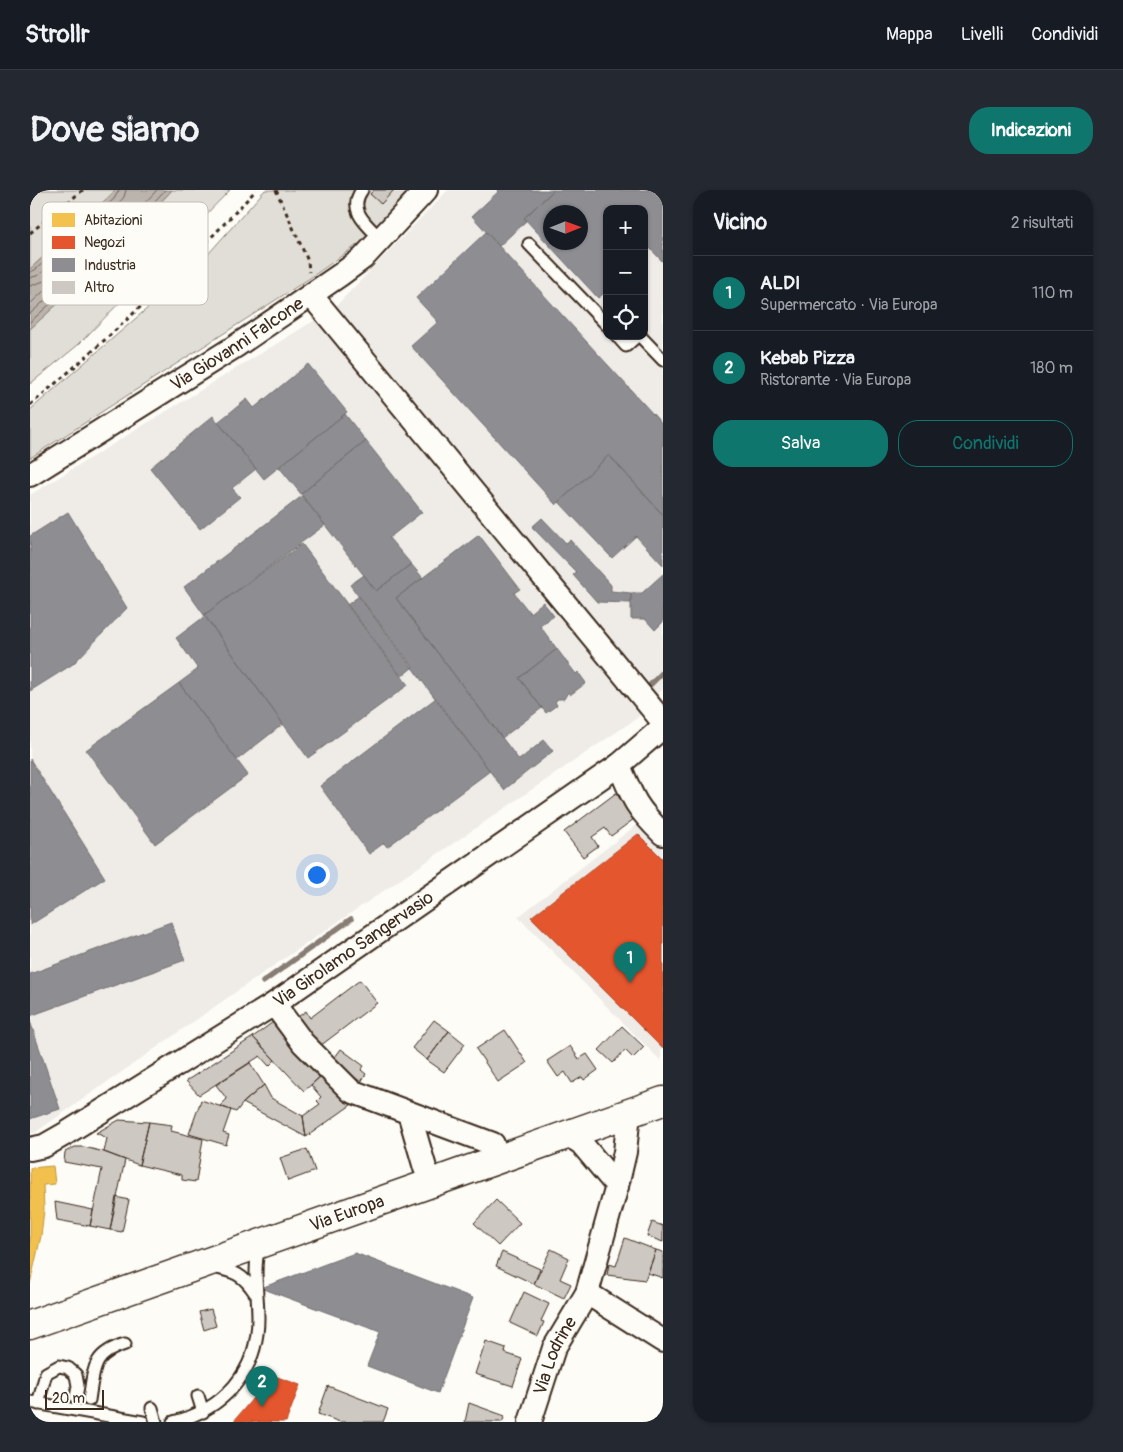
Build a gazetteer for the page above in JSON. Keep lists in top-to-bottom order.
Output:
{
  "streets": {
    "main road": ["Via Europa"],
    "street": ["Via Giovanni Falcone", "Via Girolamo Sangervasio", "Via Lodrine"]
  },
  "crossings": [
    ["Via Europa", "Via Lodrine"]
  ],
  "legend": [
    "Abitazioni",
    "Negozi",
    "Industria",
    "Altro"
  ],
  "scale_bar": "20 m",
  "north": "right",
  "page": {
    "header": "Strollr",
    "nav": ["Mappa", "Livelli", "Condividi"],
    "buttons": [
      "Indicazioni",
      ["Salva", "Condividi"]
    ],
    "title": "Dove siamo",
    "heading": ["Vicino", "2 risultati"],
    "map_buttons": ["+", "−"],
    "list": [
      {
        "mark": "1",
        "name": "ALDI",
        "note": "Supermercato · Via Europa",
        "value": "110 m"
      },
      {
        "mark": "2",
        "name": "Kebab Pizza",
        "note": "Ristorante · Via Europa",
        "value": "180 m"
      }
    ],
    "pins": ["1", "2"],
    "scale": "20 m"
  }
}
